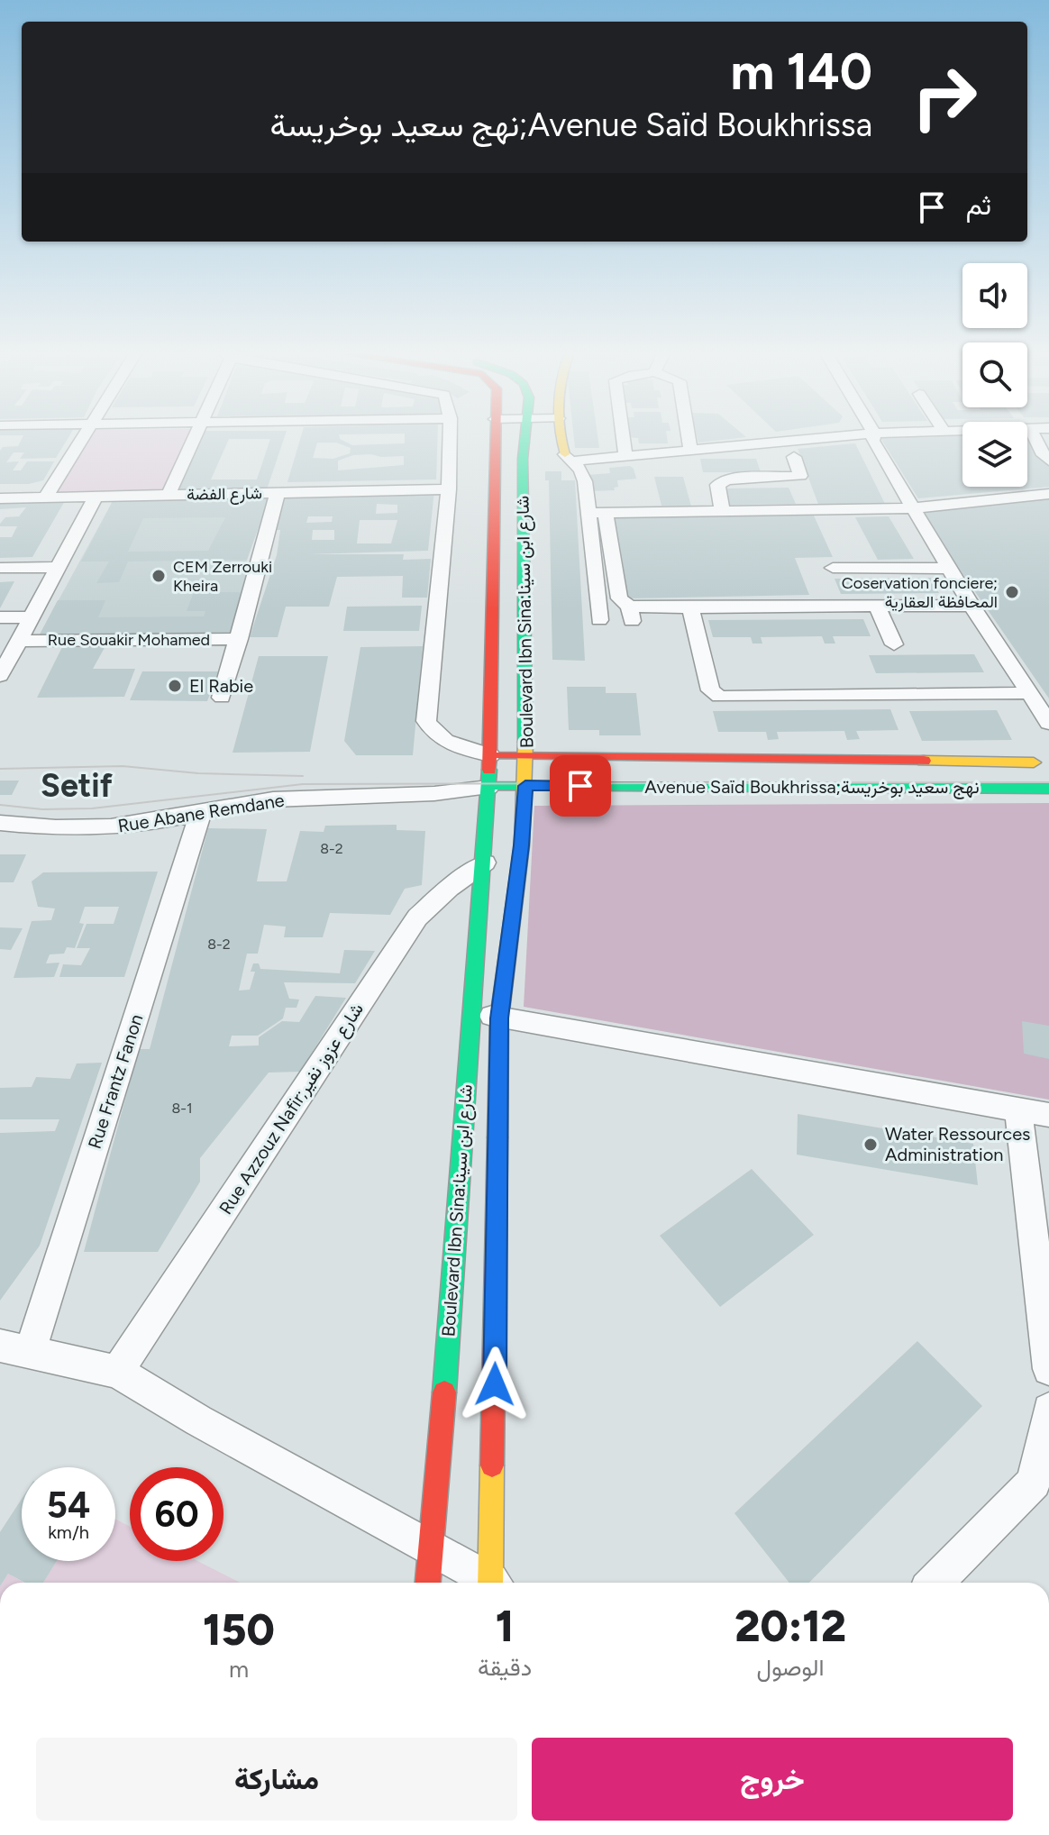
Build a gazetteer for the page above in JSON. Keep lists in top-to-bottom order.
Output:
{
  "streets": {
    "main road": ["Boulevard Ibn Sina:شارع ابن سينا", "Avenue Saïd Boukhrissa;نهج سعيد بوخريسة"],
    "street": [
      "شارع الفضة",
      "Rue Souakir Mohamed",
      "Rue Abane Remdane",
      "Rue Frantz Fanon",
      "Rue Azzouz Nafir;شارع عزوز نفير"
    ]
  },
  "crossings": [
    ["Boulevard Ibn Sina:شارع ابن سينا", "Avenue Saïd Boukhrissa;نهج سعيد بوخريسة"],
    ["Boulevard Ibn Sina:شارع ابن سينا", "Rue Abane Remdane"],
    ["Boulevard Ibn Sina:شارع ابن سينا", "Rue Azzouz Nafir;شارع عزوز نفير"],
    ["Avenue Saïd Boukhrissa;نهج سعيد بوخريسة", "Rue Abane Remdane"],
    ["Rue Abane Remdane", "Rue Frantz Fanon"]
  ],
  "districts": ["Setif"],
  "places": [
    "CEM Zerrouki Kheira",
    "Coservation fonciere; المحافظة العقارية",
    "El Rabie",
    "Water Ressources Administration"
  ],
  "house_numbers": ["8-2", "8-2", "8-1"],
  "page": {
    "turn": ["140 m", "Avenue Saïd Boukhrissa;نهج سعيد بوخريسة"],
    "then": "ثم",
    "speed": "54 km/h",
    "limit": "60",
    "eta": [
      "20:12",
      "الوصول",
      "1",
      "دقيقة",
      "150",
      "m"
    ],
    "buttons": ["خروج", "مشاركة"]
  }
}
